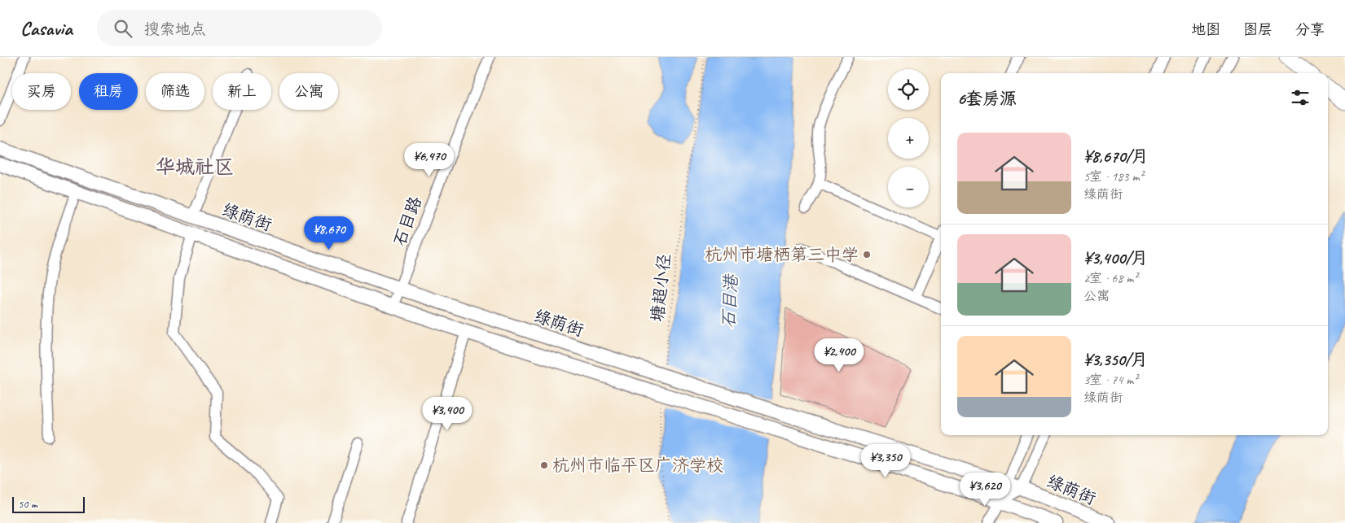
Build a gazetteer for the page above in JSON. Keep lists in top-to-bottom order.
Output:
{
  "streets": {
    "main road": ["绿荫街"],
    "street": ["石目路"],
    "path": ["塘超小径"]
  },
  "crossings": [
    ["绿荫街", "石目路"],
    ["绿荫街", "塘超小径"]
  ],
  "districts": ["华城社区"],
  "water": ["石目港"],
  "places": ["杭州市塘栖第三中学", "杭州市临平区广济学校"],
  "scale_bar": "50 m",
  "page": {
    "header": "Casavia",
    "search": "搜索地点",
    "nav": ["地图", "图层", "分享"],
    "map_buttons": ["+", "−"],
    "chip": [
      "买房",
      "租房",
      "筛选",
      "新上",
      "公寓"
    ],
    "heading": "6套房源",
    "list": [
      {
        "name": "¥8,670/月",
        "note": "5室 · 183 m² · 绿荫街"
      },
      {
        "name": "¥3,400/月",
        "note": "2室 · 68 m² · 公寓"
      },
      {
        "name": "¥3,350/月",
        "note": "3室 · 74 m² · 绿荫街"
      }
    ],
    "price": [
      "¥6,470",
      "¥8,670",
      "¥2,400",
      "¥3,400",
      "¥3,350",
      "¥3,620"
    ],
    "scale": "50 m"
  }
}
